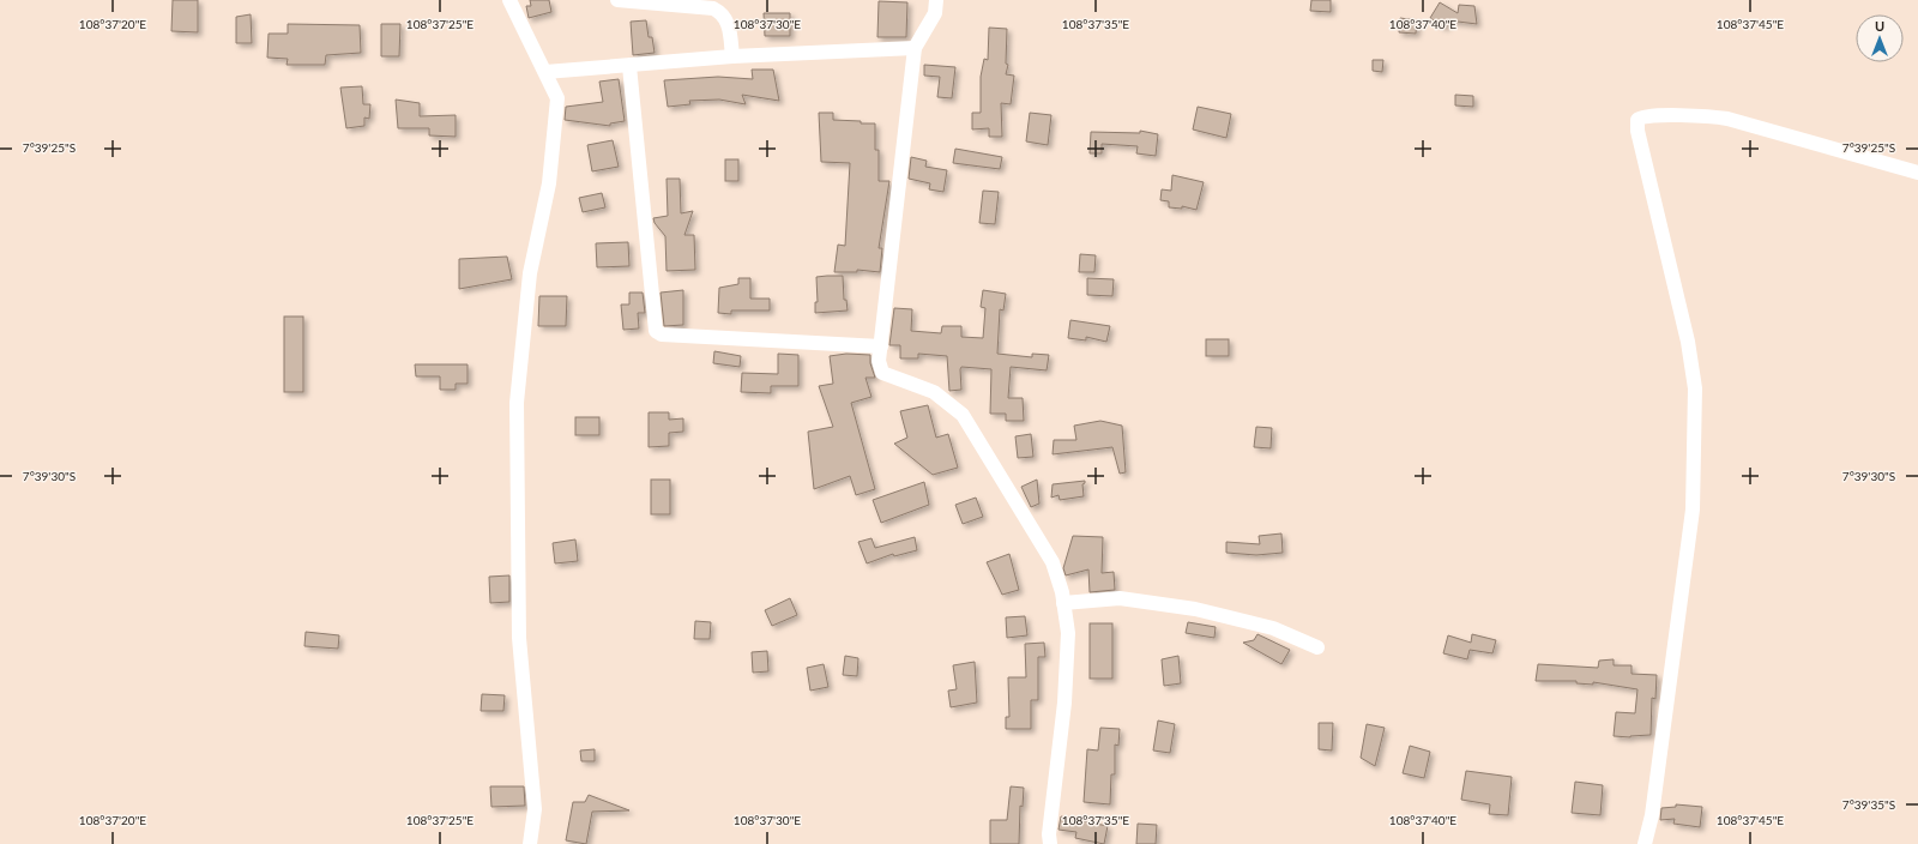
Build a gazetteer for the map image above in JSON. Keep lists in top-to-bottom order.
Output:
{
  "north": "top",
  "coordinates": [
    "108°37'20\"E",
    "108°37'25\"E",
    "108°37'30\"E",
    "108°37'35\"E",
    "108°37'40\"E",
    "108°37'45\"E",
    "7°39'25\"S",
    "7°39'30\"S",
    "7°39'35\"S"
  ]
}
